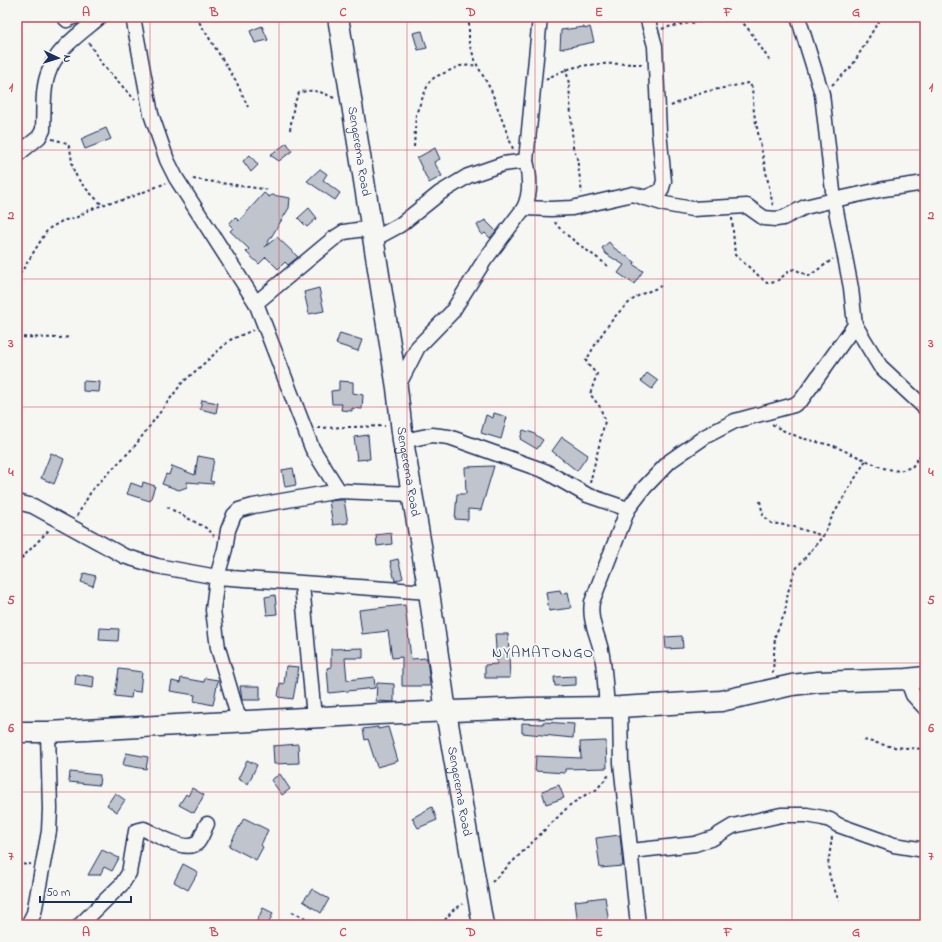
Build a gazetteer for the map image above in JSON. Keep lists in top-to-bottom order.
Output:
{
  "streets": {
    "main road": ["Sengerema Road"]
  },
  "districts": ["NYAMATONGO"],
  "scale_bar": "50 m",
  "north": "right",
  "grid": {
    "columns": [
      "A",
      "B",
      "C",
      "D",
      "E",
      "F",
      "G"
    ],
    "rows": [
      "1",
      "2",
      "3",
      "4",
      "5",
      "6",
      "7"
    ]
  }
}
